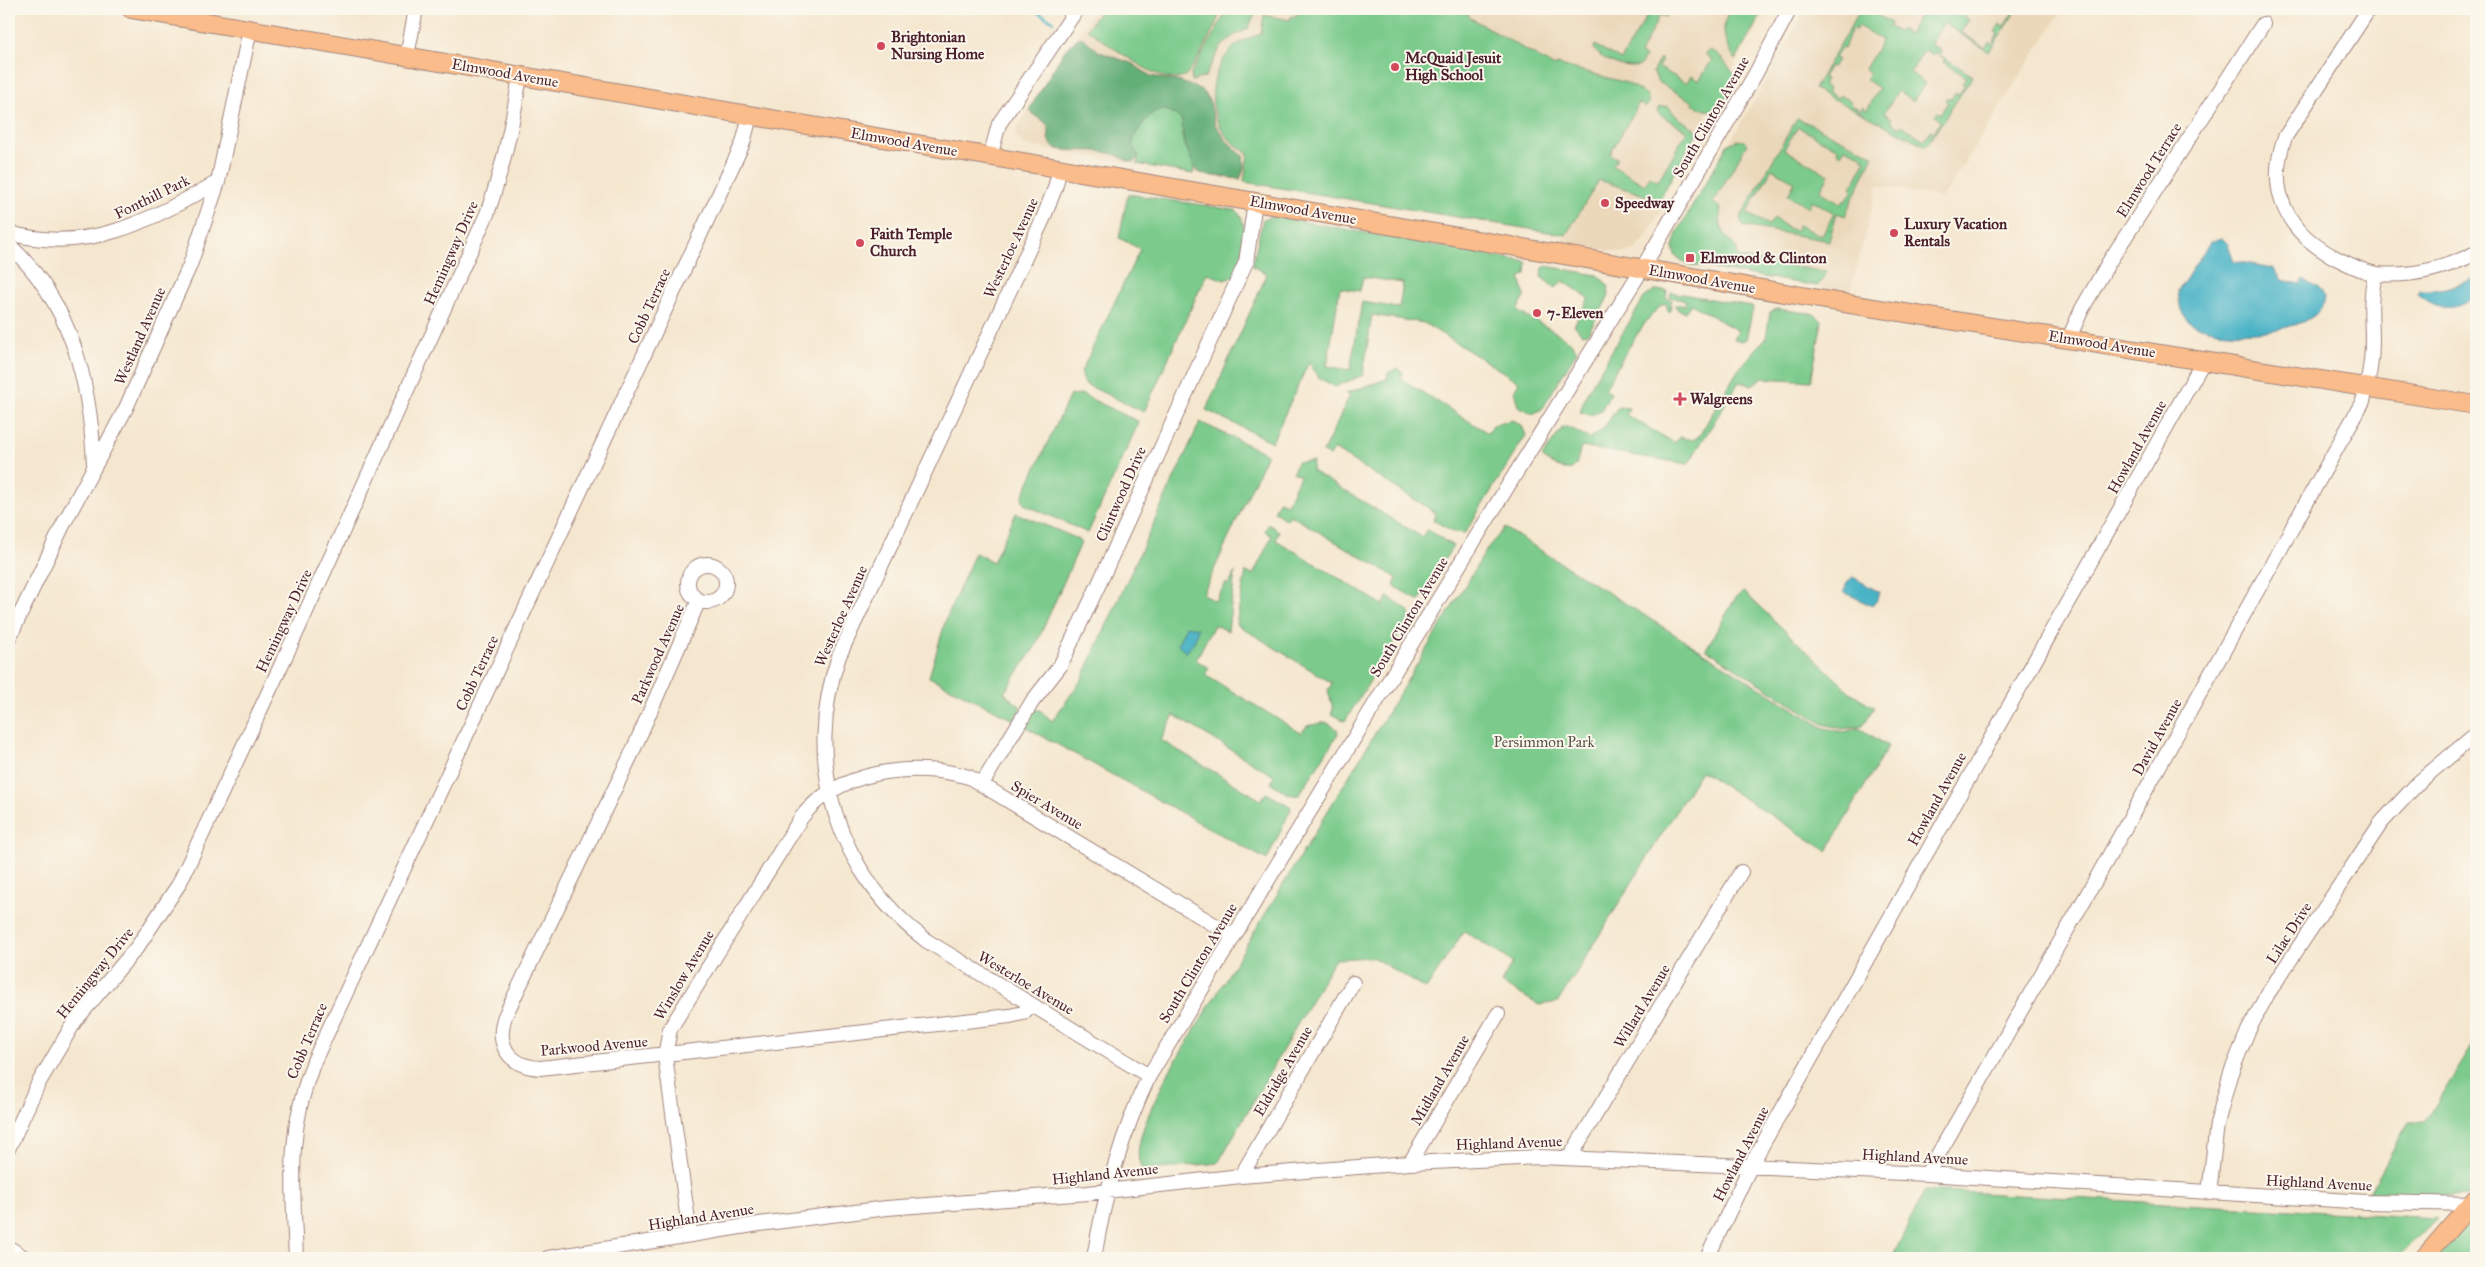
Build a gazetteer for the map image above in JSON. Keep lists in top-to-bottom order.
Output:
{
  "streets": {
    "main road": ["Elmwood Avenue"],
    "street": [
      "South Clinton Avenue",
      "Elmwood Terrace",
      "Fonthill Park",
      "Westerloe Avenue",
      "Hemingway Drive",
      "Cobb Terrace",
      "Westland Avenue",
      "Howland Avenue",
      "Clintwood Drive",
      "Parkwood Avenue",
      "David Avenue",
      "Spier Avenue",
      "Lilac Drive",
      "Winslow Avenue",
      "Willard Avenue",
      "Eldridge Avenue",
      "Midland Avenue",
      "Highland Avenue"
    ]
  },
  "crossings": [
    ["Elmwood Avenue", "South Clinton Avenue"],
    ["Elmwood Avenue", "Elmwood Terrace"],
    ["Elmwood Avenue", "Westerloe Avenue"],
    ["Elmwood Avenue", "Hemingway Drive"],
    ["Elmwood Avenue", "Cobb Terrace"],
    ["Elmwood Avenue", "Westland Avenue"],
    ["Elmwood Avenue", "Howland Avenue"],
    ["Elmwood Avenue", "Clintwood Drive"],
    ["Elmwood Avenue", "David Avenue"],
    ["South Clinton Avenue", "Westerloe Avenue"],
    ["South Clinton Avenue", "Spier Avenue"],
    ["South Clinton Avenue", "Highland Avenue"],
    ["Fonthill Park", "Westland Avenue"],
    ["Westerloe Avenue", "Parkwood Avenue"],
    ["Westerloe Avenue", "Spier Avenue"],
    ["Westerloe Avenue", "Winslow Avenue"],
    ["Howland Avenue", "Highland Avenue"],
    ["Clintwood Drive", "Spier Avenue"],
    ["Parkwood Avenue", "Winslow Avenue"],
    ["David Avenue", "Highland Avenue"],
    ["Spier Avenue", "Winslow Avenue"],
    ["Lilac Drive", "Highland Avenue"],
    ["Winslow Avenue", "Highland Avenue"],
    ["Willard Avenue", "Highland Avenue"],
    ["Eldridge Avenue", "Highland Avenue"],
    ["Midland Avenue", "Highland Avenue"]
  ],
  "parks": ["Persimmon Park"],
  "places": {
    "other": [
      "Brightonian Nursing Home",
      "McQuaid Jesuit High School",
      "Speedway",
      "Luxury Vacation Rentals",
      "Faith Temple Church",
      "7-Eleven"
    ],
    "transit": ["Elmwood & Clinton"],
    "health": ["Walgreens"]
  }
}
